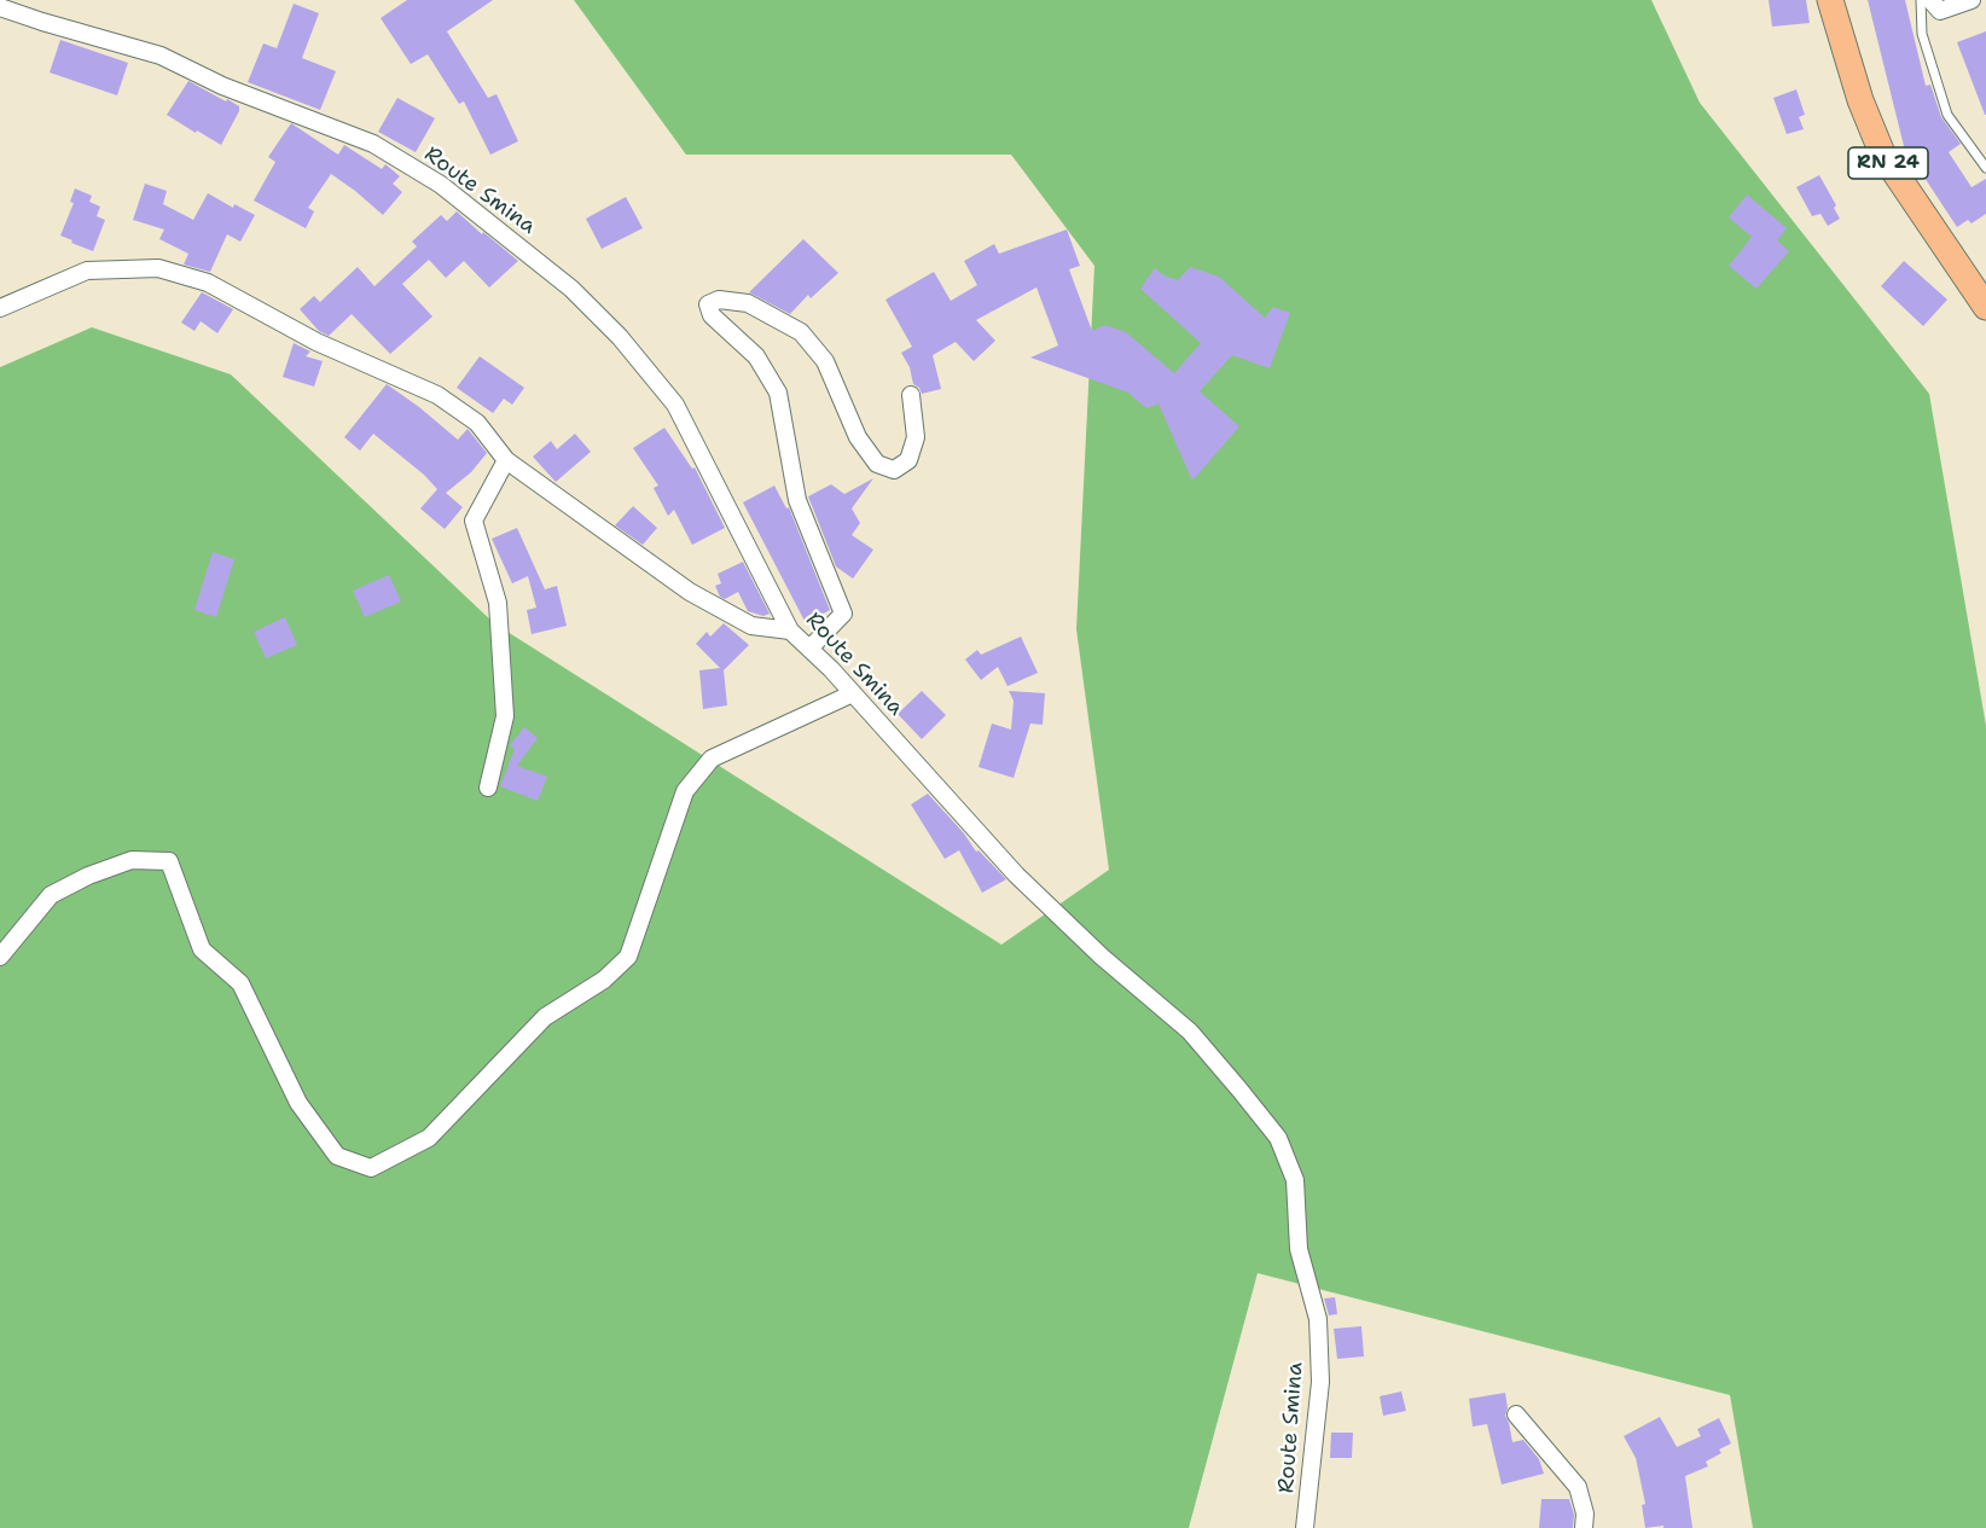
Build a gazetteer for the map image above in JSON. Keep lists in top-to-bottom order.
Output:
{
  "streets": {
    "main road": ["RN 24"],
    "street": ["Route Smina"]
  }
}
